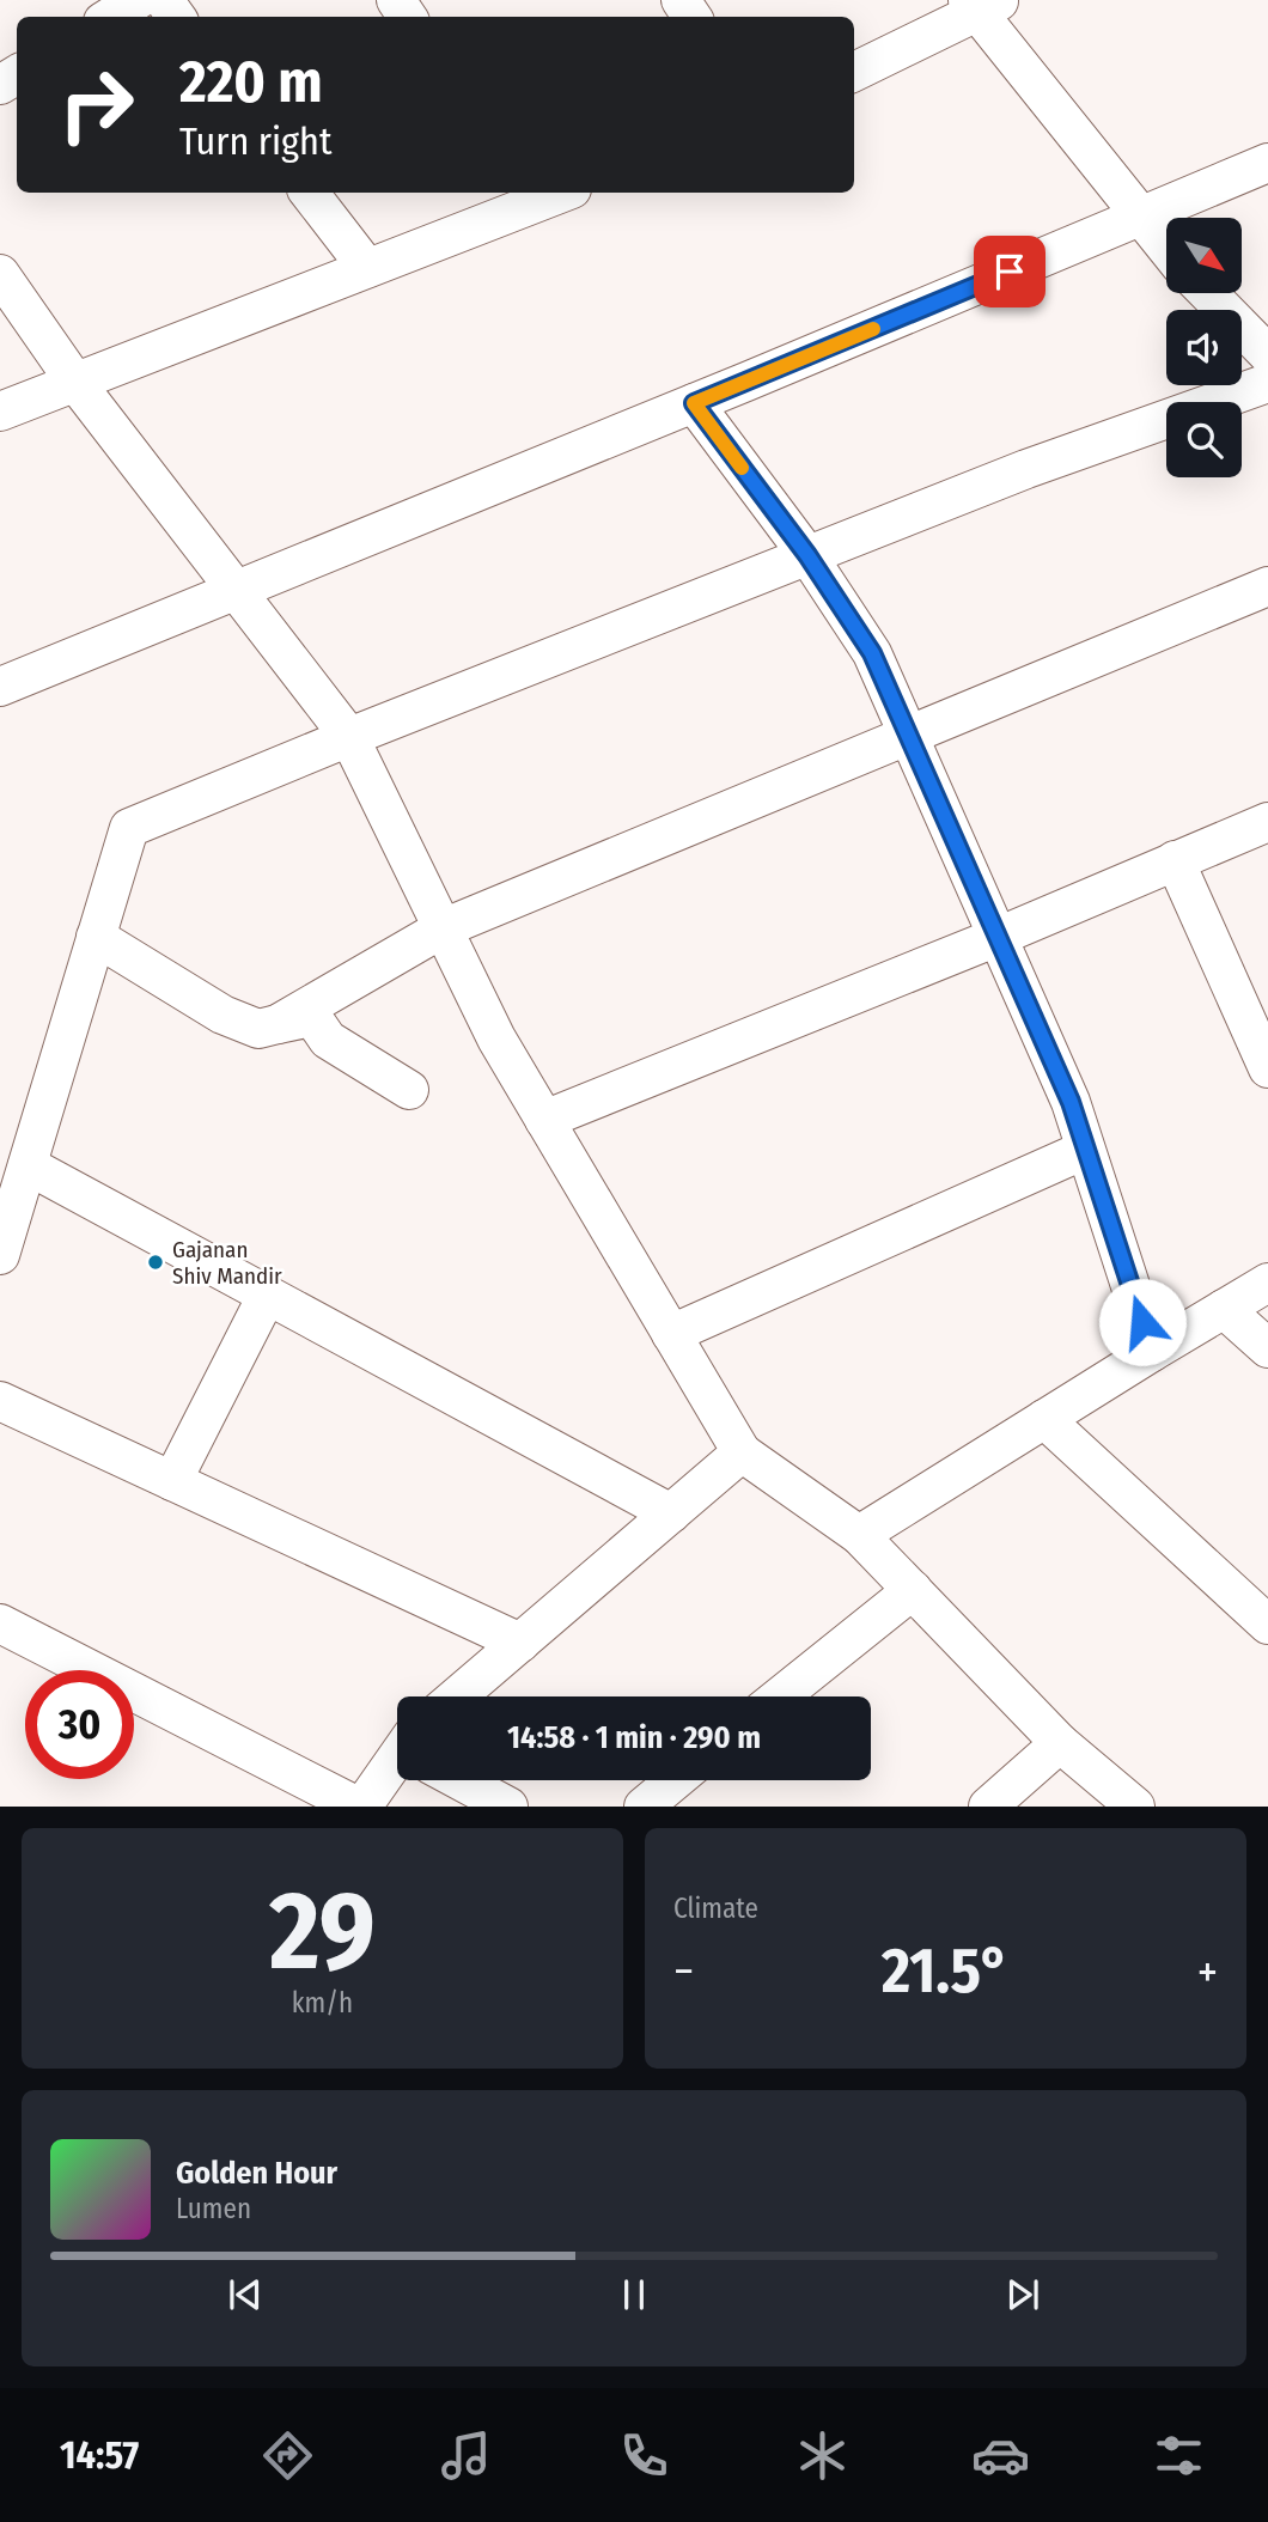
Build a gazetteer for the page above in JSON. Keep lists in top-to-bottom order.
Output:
{
  "places": ["Gajanan Shiv Mandir"],
  "north": "bottom right",
  "page": {
    "turn": ["220 m", "Turn right"],
    "limit": "30",
    "trip": "14:58 · 1 min · 290 m",
    "tile": [
      ["29", "km/h"],
      "Climate"
    ],
    "heat": ["−", "21.5°", "+"],
    "song": ["Golden Hour", "Lumen"],
    "tabs": "14:57"
  }
}
